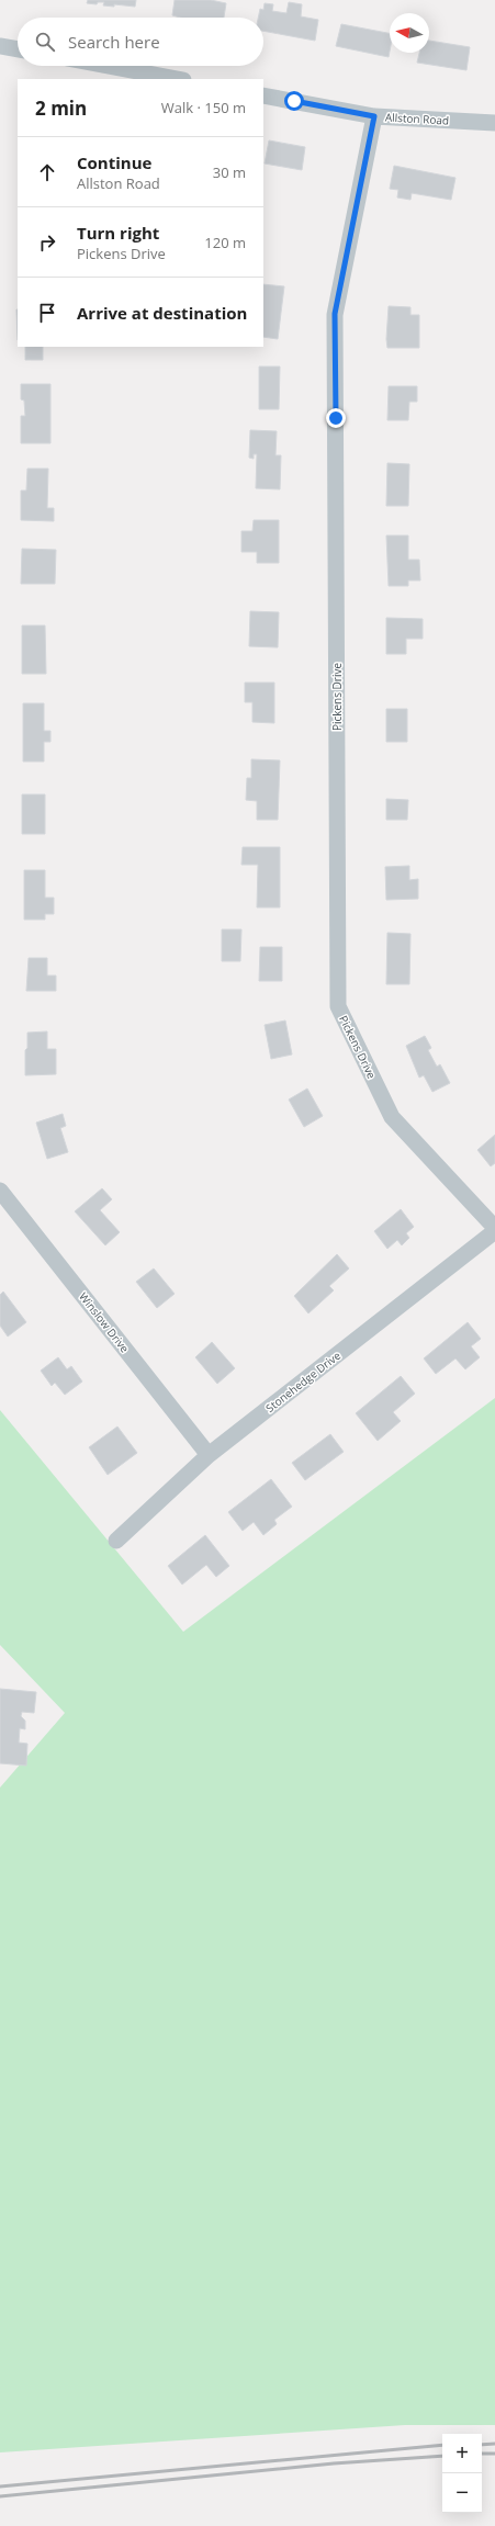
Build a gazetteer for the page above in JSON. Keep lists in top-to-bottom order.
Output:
{
  "streets": {
    "street": [
      "Allston Road",
      "Pickens Drive",
      "Winslow Drive",
      "Stonehedge Drive"
    ]
  },
  "crossings": [
    ["Allston Road", "Pickens Drive"],
    ["Winslow Drive", "Stonehedge Drive"]
  ],
  "north": "left",
  "page": {
    "search": "Search here",
    "heading": ["2 min", "Walk · 150 m"],
    "list": [
      ["Continue", "Allston Road", "30 m"],
      ["Turn right", "Pickens Drive", "120 m"],
      "Arrive at destination"
    ],
    "map_buttons": ["+", "−"]
  }
}
